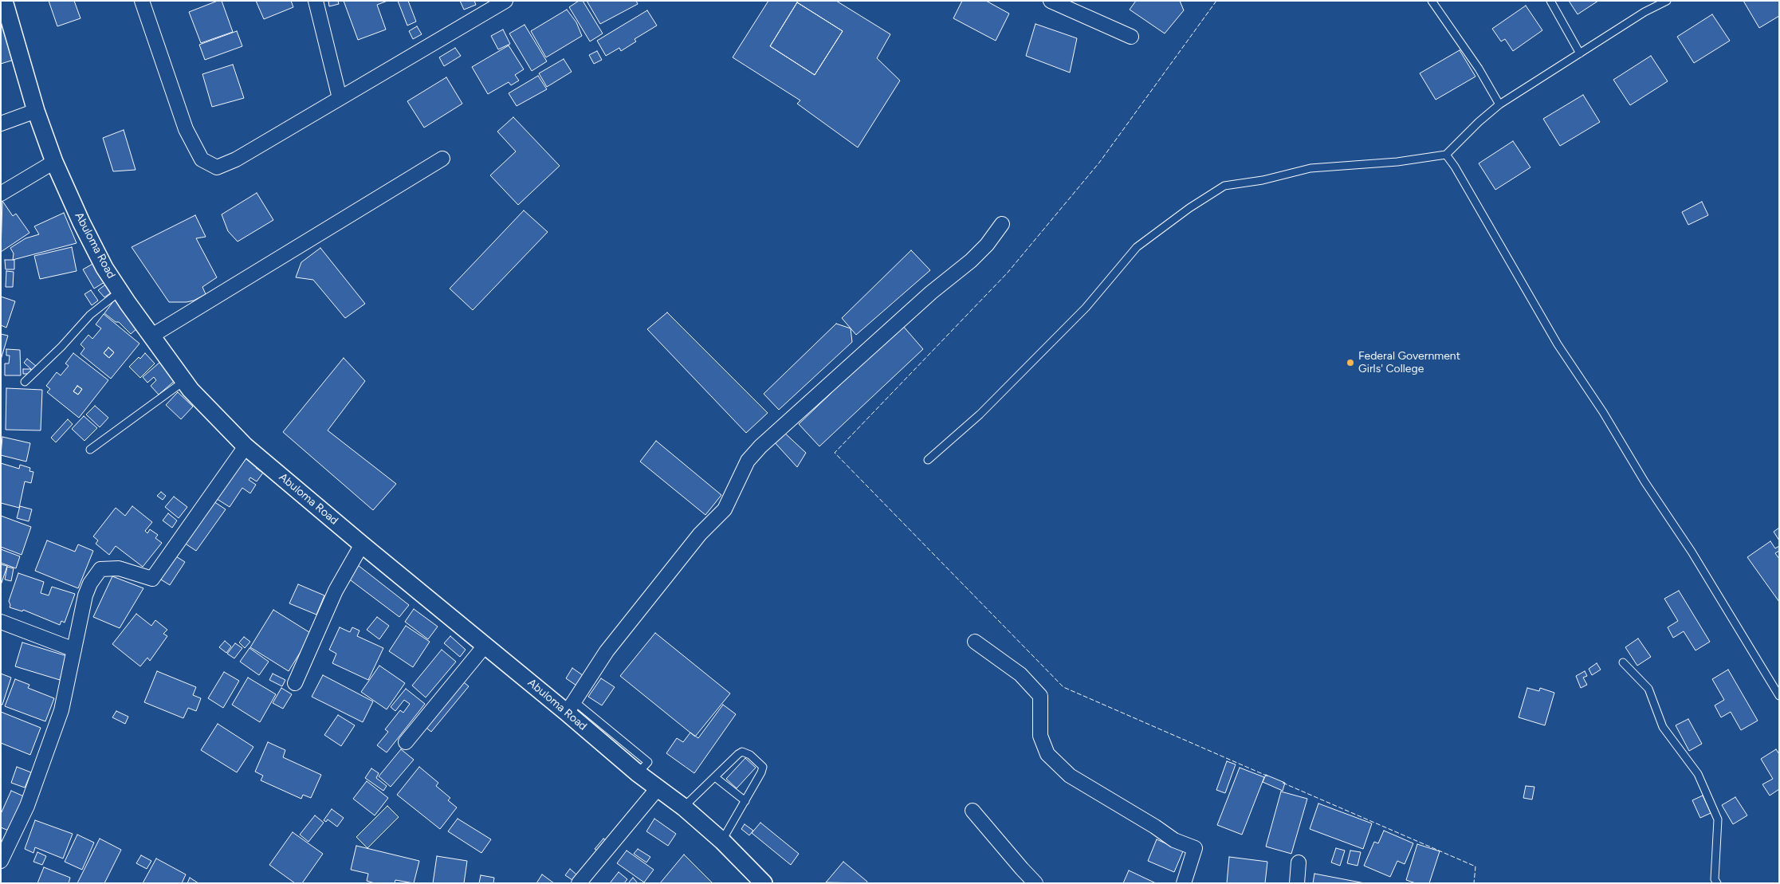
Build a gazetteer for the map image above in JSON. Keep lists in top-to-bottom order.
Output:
{
  "streets": {
    "street": ["Abuloma Road"]
  },
  "places": ["Federal Government Girls' College"]
}
